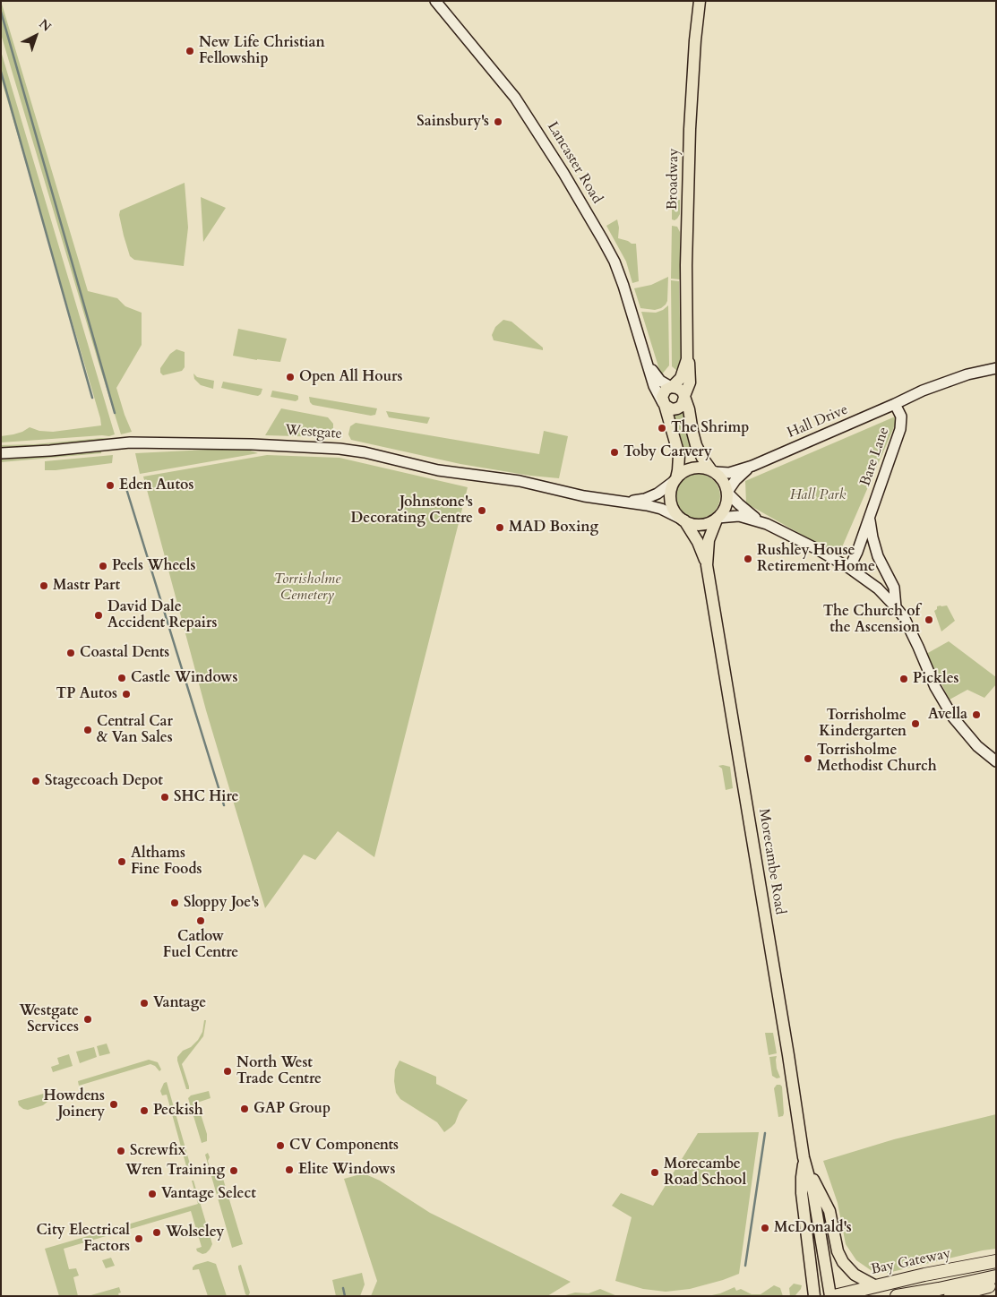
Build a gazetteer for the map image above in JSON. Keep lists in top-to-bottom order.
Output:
{
  "streets": {
    "highway": ["Bay Gateway"],
    "main road": [
      "Lancaster Road",
      "Broadway",
      "Hall Drive",
      "Westgate",
      "Bare Lane",
      "Morecambe Road"
    ]
  },
  "crossings": [
    ["Lancaster Road", "Broadway"],
    ["Lancaster Road", "Hall Drive"],
    ["Lancaster Road", "Westgate"],
    ["Lancaster Road", "Morecambe Road"],
    ["Hall Drive", "Westgate"],
    ["Hall Drive", "Bare Lane"],
    ["Hall Drive", "Morecambe Road"],
    ["Westgate", "Morecambe Road"],
    ["Morecambe Road", "Bay Gateway"]
  ],
  "parks": ["Hall Park", "Torrisholme Cemetery"],
  "places": [
    "New Life Christian Fellowship",
    "Sainsbury's",
    "Open All Hours",
    "The Shrimp",
    "Toby Carvery",
    "Eden Autos",
    "Johnstone's Decorating Centre",
    "MAD Boxing",
    "Rushley House Retirement Home",
    "Peels Wheels",
    "Mastr Part",
    "David Dale Accident Repairs",
    "The Church of the Ascension",
    "Coastal Dents",
    "Castle Windows",
    "Pickles",
    "TP Autos",
    "Avella",
    "Torrisholme Kindergarten",
    "Central Car & Van Sales",
    "Torrisholme Methodist Church",
    "Stagecoach Depot",
    "SHC Hire",
    "Althams Fine Foods",
    "Sloppy Joe's",
    "Catlow Fuel Centre",
    "Vantage",
    "Westgate Services",
    "North West Trade Centre",
    "Howdens Joinery",
    "GAP Group",
    "Peckish",
    "CV Components",
    "Screwfix",
    "Elite Windows",
    "Wren Training",
    "Morecambe Road School",
    "Vantage Select",
    "McDonald's",
    "Wolseley",
    "City Electrical Factors"
  ],
  "north": "top right"
}
